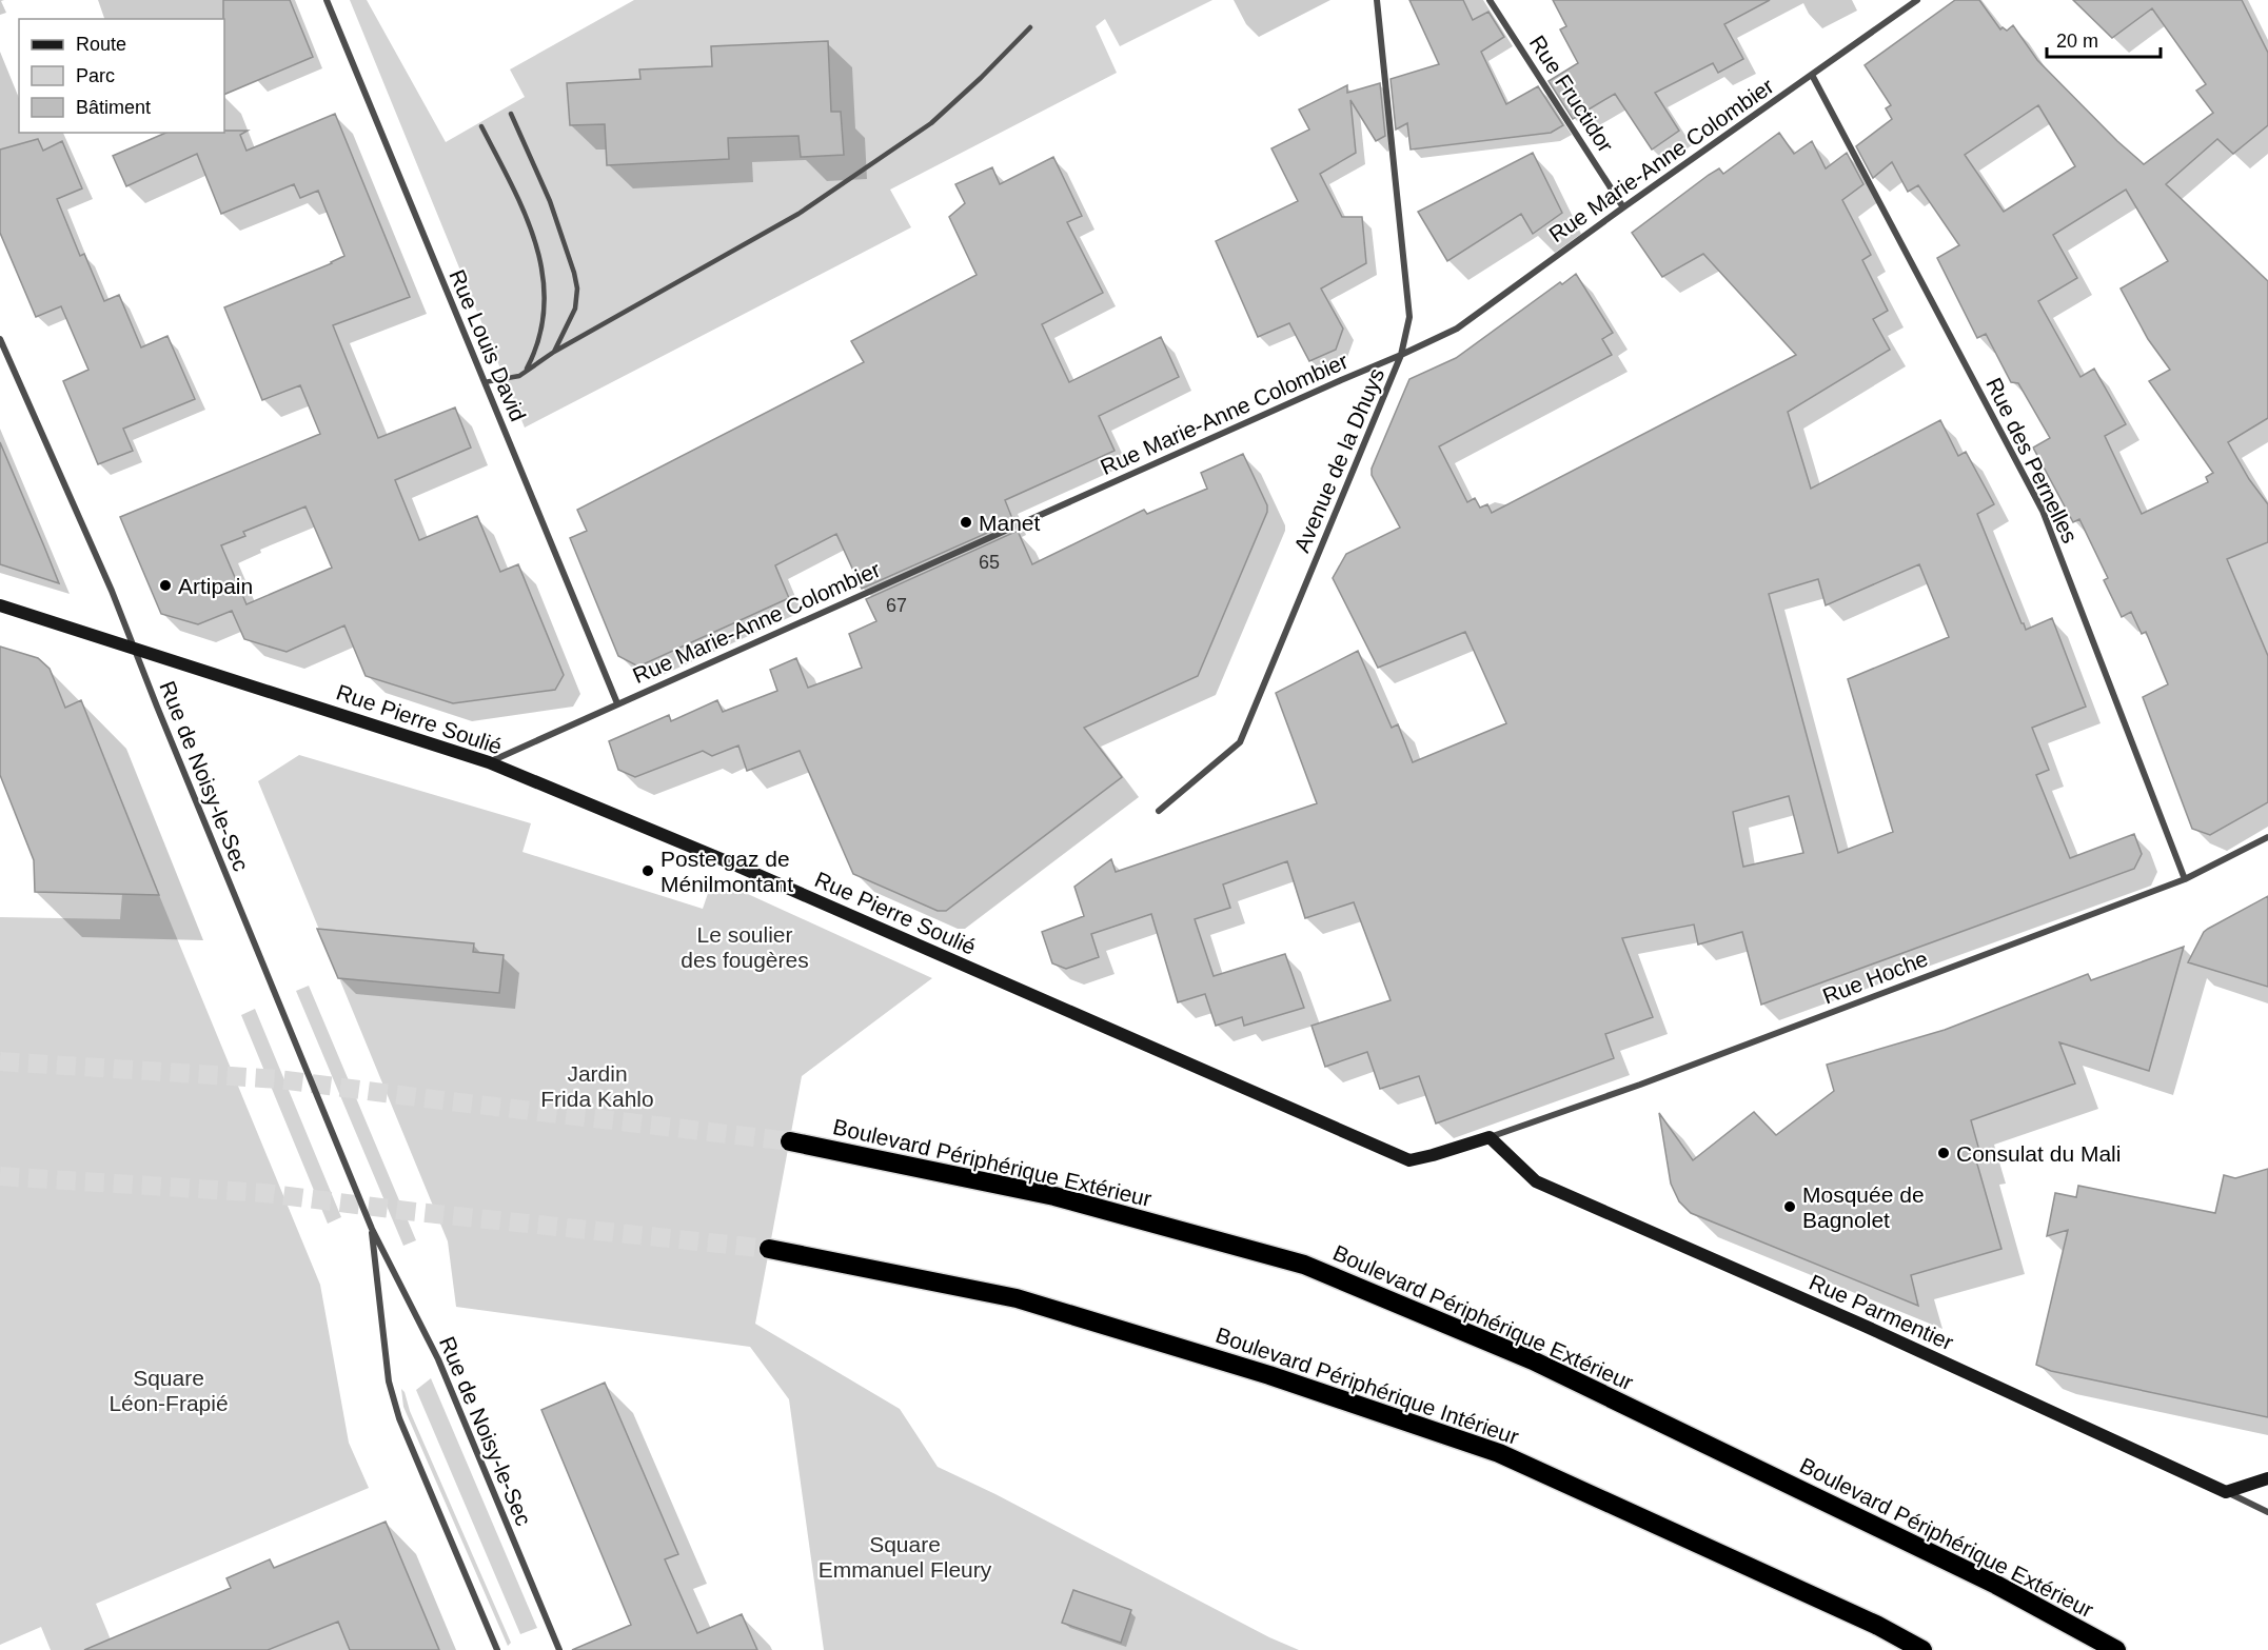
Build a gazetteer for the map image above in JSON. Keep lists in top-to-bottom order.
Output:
{
  "streets": {
    "highway": ["Boulevard Périphérique Extérieur", "Boulevard Périphérique Intérieur"],
    "street": [
      "Rue Fructidor",
      "Rue Marie-Anne Colombier",
      "Rue Louis David",
      "Avenue de la Dhuys",
      "Rue des Pernelles",
      "Rue Pierre Soulié",
      "Rue de Noisy-le-Sec",
      "Rue Hoche",
      "Rue Parmentier"
    ]
  },
  "crossings": [
    ["Rue Fructidor", "Rue Marie-Anne Colombier"],
    ["Rue Marie-Anne Colombier", "Rue Louis David"],
    ["Rue Marie-Anne Colombier", "Avenue de la Dhuys"],
    ["Rue Marie-Anne Colombier", "Rue des Pernelles"],
    ["Rue Marie-Anne Colombier", "Rue Pierre Soulié"],
    ["Rue des Pernelles", "Rue Hoche"],
    ["Rue Pierre Soulié", "Rue de Noisy-le-Sec"],
    ["Rue Pierre Soulié", "Rue Hoche"],
    ["Rue Pierre Soulié", "Rue Parmentier"],
    ["Rue Hoche", "Rue Parmentier"]
  ],
  "parks": [
    "Le soulier des fougères",
    "Jardin Frida Kahlo",
    "Square Léon-Frapié",
    "Square Emmanuel Fleury"
  ],
  "places": [
    "Manet",
    "Artipain",
    "Poste gaz de Ménilmontant",
    "Consulat du Mali",
    "Mosquée de Bagnolet"
  ],
  "house_numbers": ["65", "67"],
  "legend": ["Route", "Parc", "Bâtiment"],
  "scale_bar": "20 m"
}
